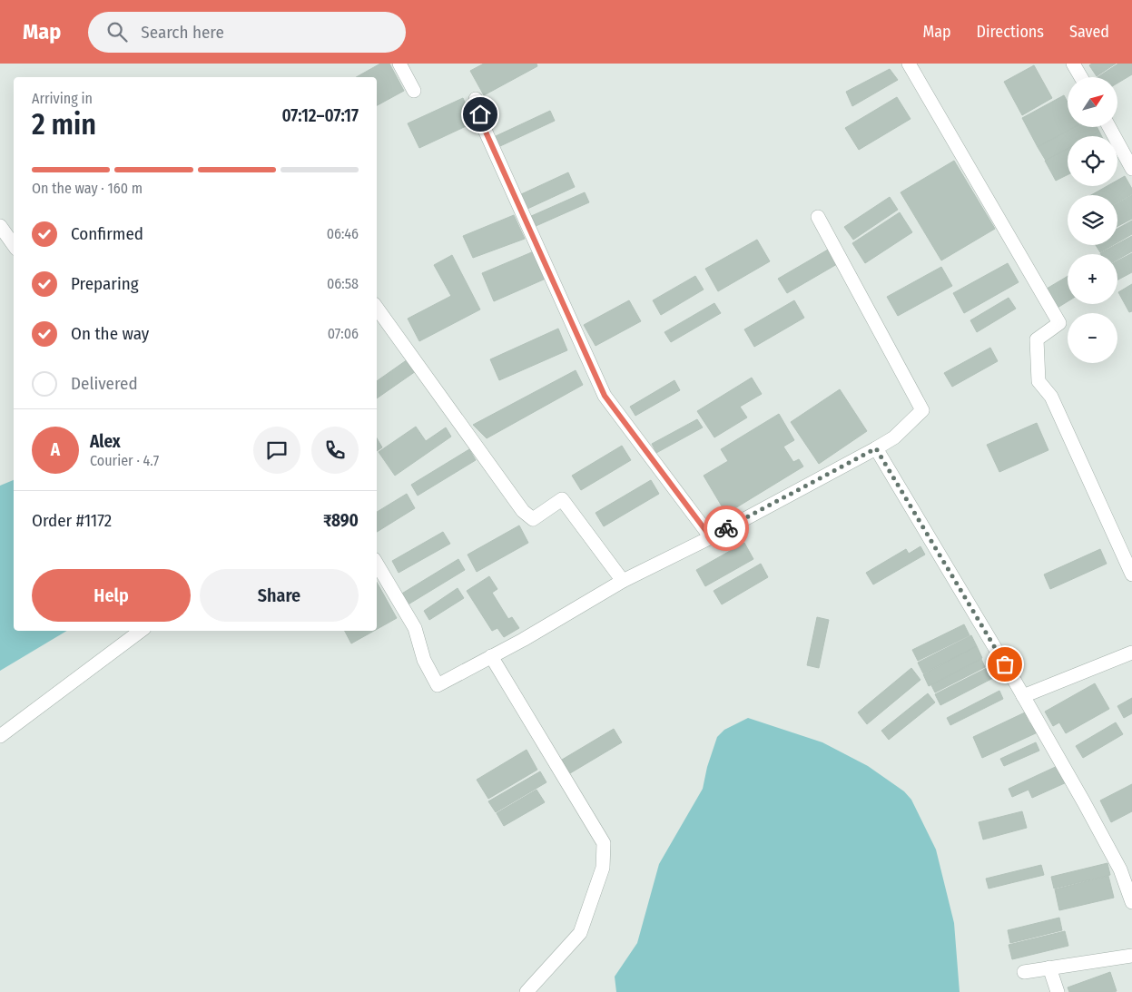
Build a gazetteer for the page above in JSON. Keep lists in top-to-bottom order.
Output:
{
  "north": "top right",
  "page": {
    "header": "Map",
    "search": "Search here",
    "nav": ["Map", "Directions", "Saved"],
    "map_buttons": ["+", "−"],
    "heading": ["2 min", "Arriving in", "07:12–07:17"],
    "panel": [
      "Alex",
      "Courier · 4.7",
      "Order #1172",
      "₹890"
    ],
    "bar": "On the way · 160 m",
    "list": [
      ["Confirmed", "06:46"],
      ["Preparing", "06:58"],
      ["On the way", "07:06"],
      "Delivered"
    ],
    "round": "A",
    "buttons": ["Help", "Share"]
  }
}
